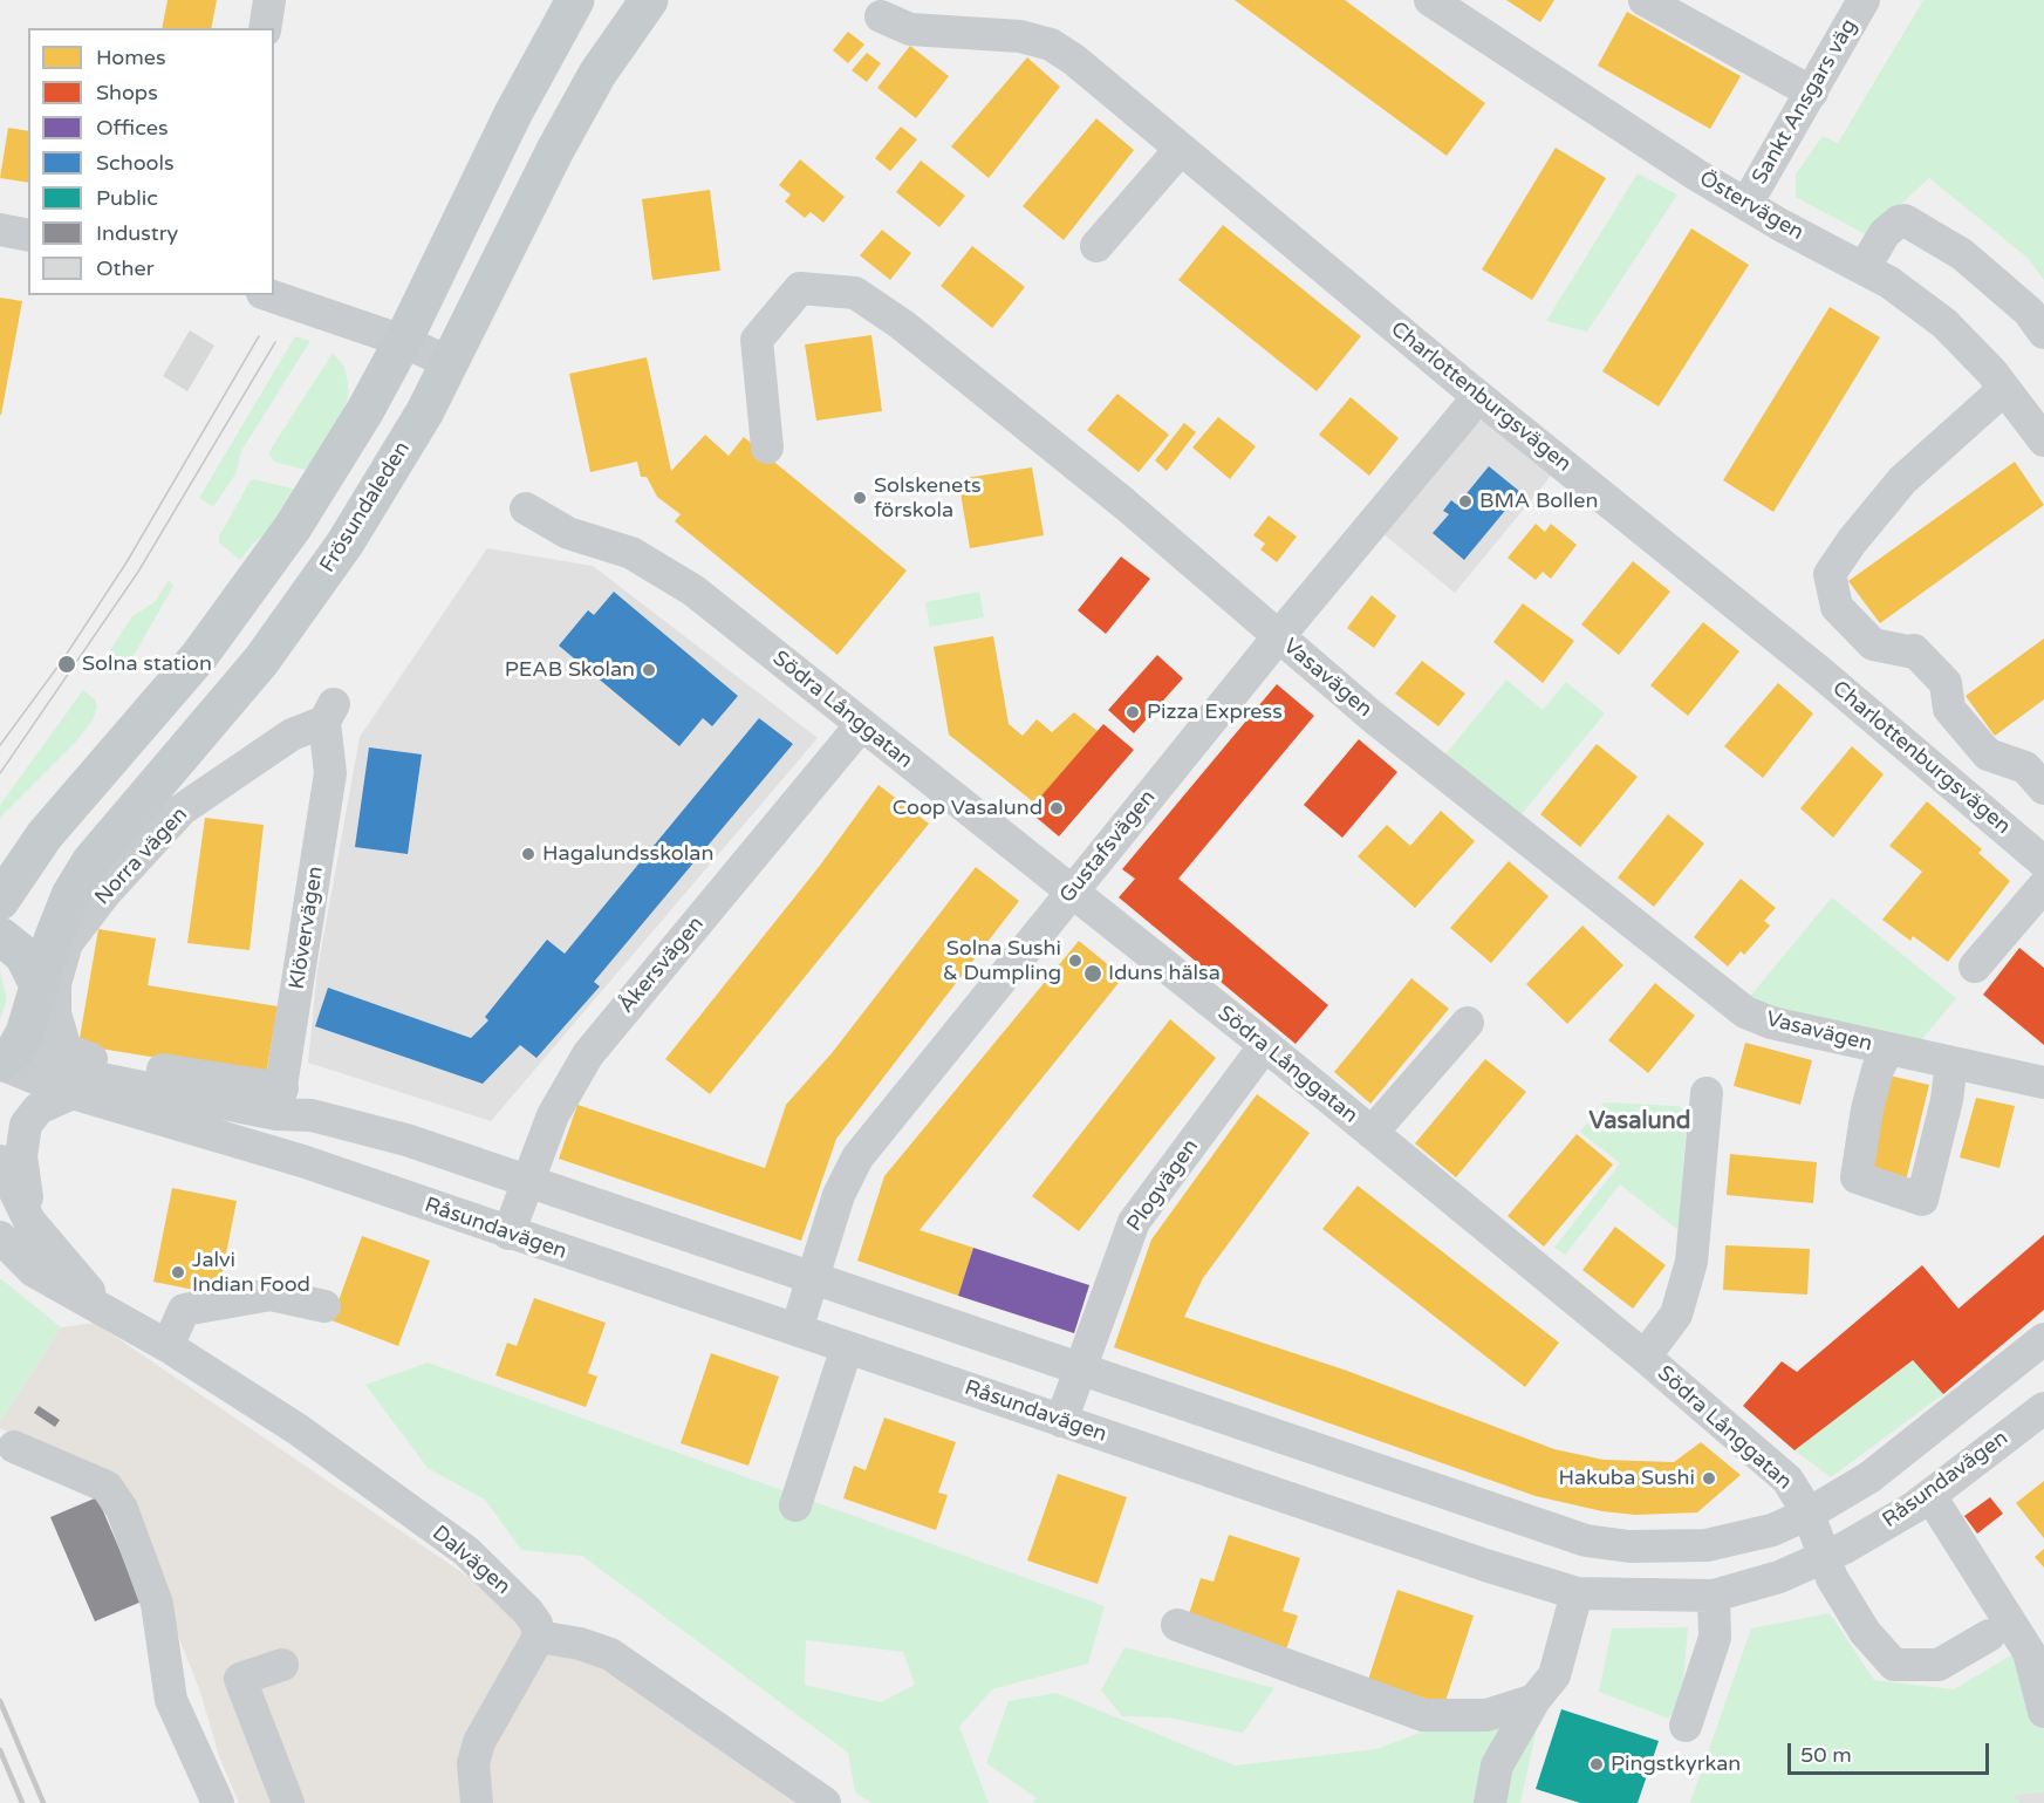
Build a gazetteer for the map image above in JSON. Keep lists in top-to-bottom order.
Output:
{
  "streets": {
    "main road": ["Frösundaleden"],
    "street": [
      "Sankt Ansgars väg",
      "Östervägen",
      "Charlottenburgsvägen",
      "Vasavägen",
      "Södra Långgatan",
      "Gustafsvägen",
      "Norra vägen",
      "Klövervägen",
      "Åkersvägen",
      "Plogvägen",
      "Råsundavägen",
      "Dalvägen"
    ]
  },
  "crossings": [
    ["Sankt Ansgars väg", "Östervägen"],
    ["Charlottenburgsvägen", "Gustafsvägen"],
    ["Frösundaleden", "Norra vägen"],
    ["Frösundaleden", "Råsundavägen"],
    ["Vasavägen", "Gustafsvägen"],
    ["Södra Långgatan", "Gustafsvägen"],
    ["Södra Långgatan", "Åkersvägen"],
    ["Södra Långgatan", "Plogvägen"],
    ["Södra Långgatan", "Råsundavägen"],
    ["Gustafsvägen", "Råsundavägen"],
    ["Norra vägen", "Klövervägen"],
    ["Klövervägen", "Råsundavägen"],
    ["Åkersvägen", "Råsundavägen"],
    ["Plogvägen", "Råsundavägen"]
  ],
  "districts": ["Vasalund"],
  "places": [
    "Solskenets förskola",
    "BMA Bollen",
    "Solna station",
    "PEAB Skolan",
    "Pizza Express",
    "Coop Vasalund",
    "Hagalundsskolan",
    "Solna Sushi & Dumpling",
    "Iduns hälsa",
    "Jalvi Indian Food",
    "Hakuba Sushi",
    "Pingstkyrkan"
  ],
  "legend": [
    "Homes",
    "Shops",
    "Offices",
    "Schools",
    "Public",
    "Industry",
    "Other"
  ],
  "scale_bar": "50 m"
}
